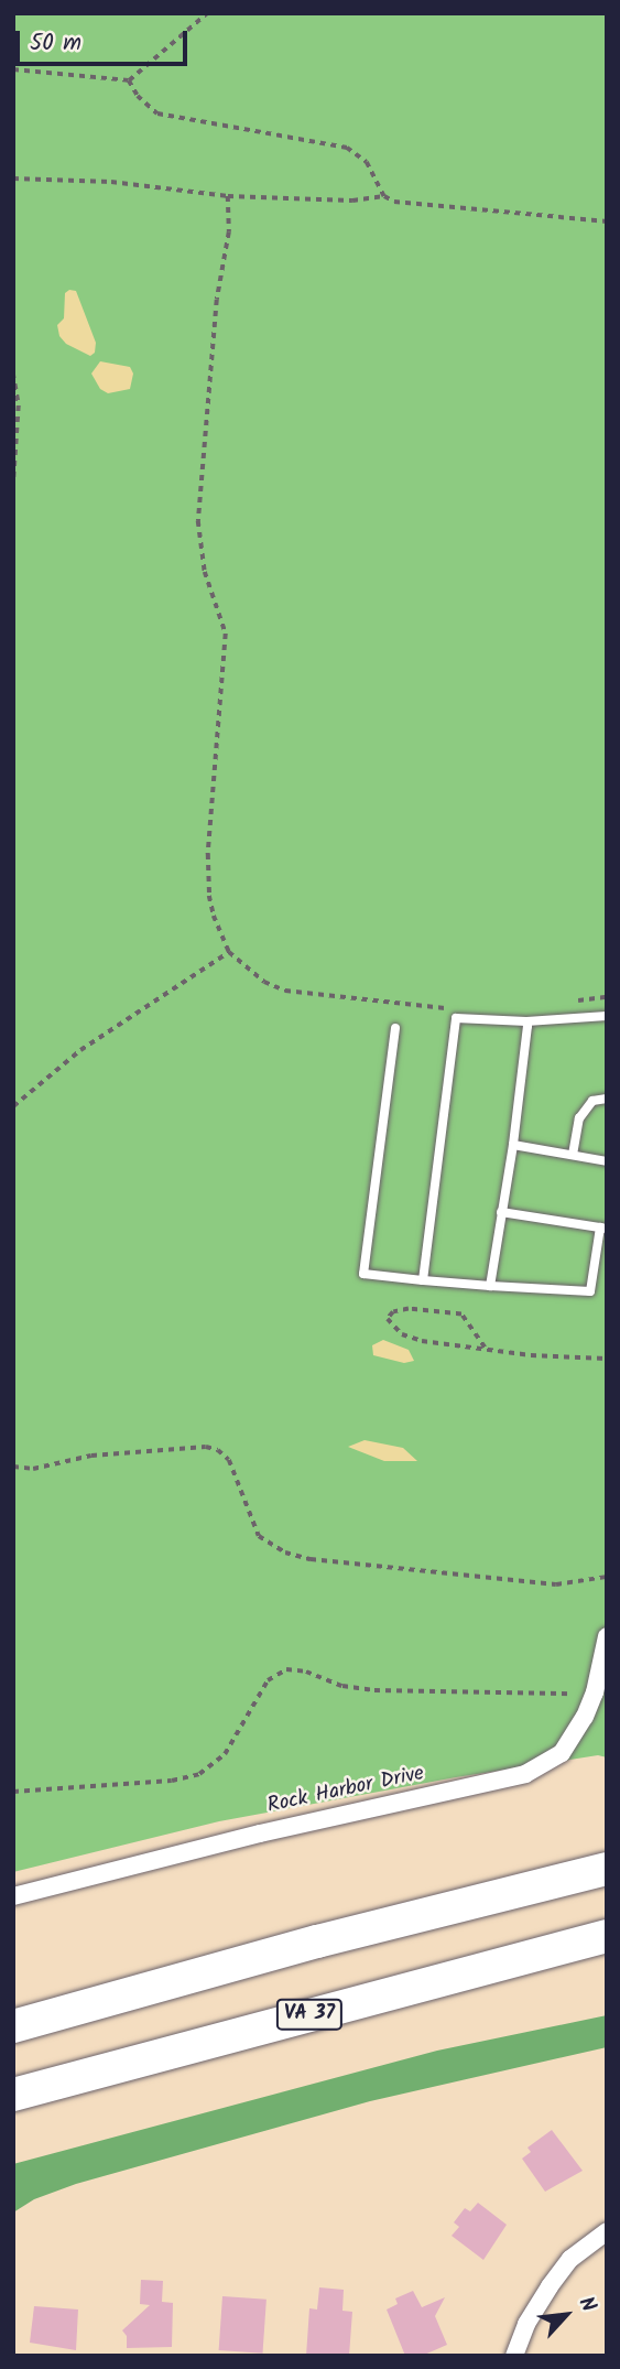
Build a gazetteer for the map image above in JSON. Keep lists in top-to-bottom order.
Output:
{
  "streets": {
    "highway": ["VA 37"],
    "street": ["Rock Harbor Drive"]
  },
  "scale_bar": "50 m",
  "north": "top right"
}
